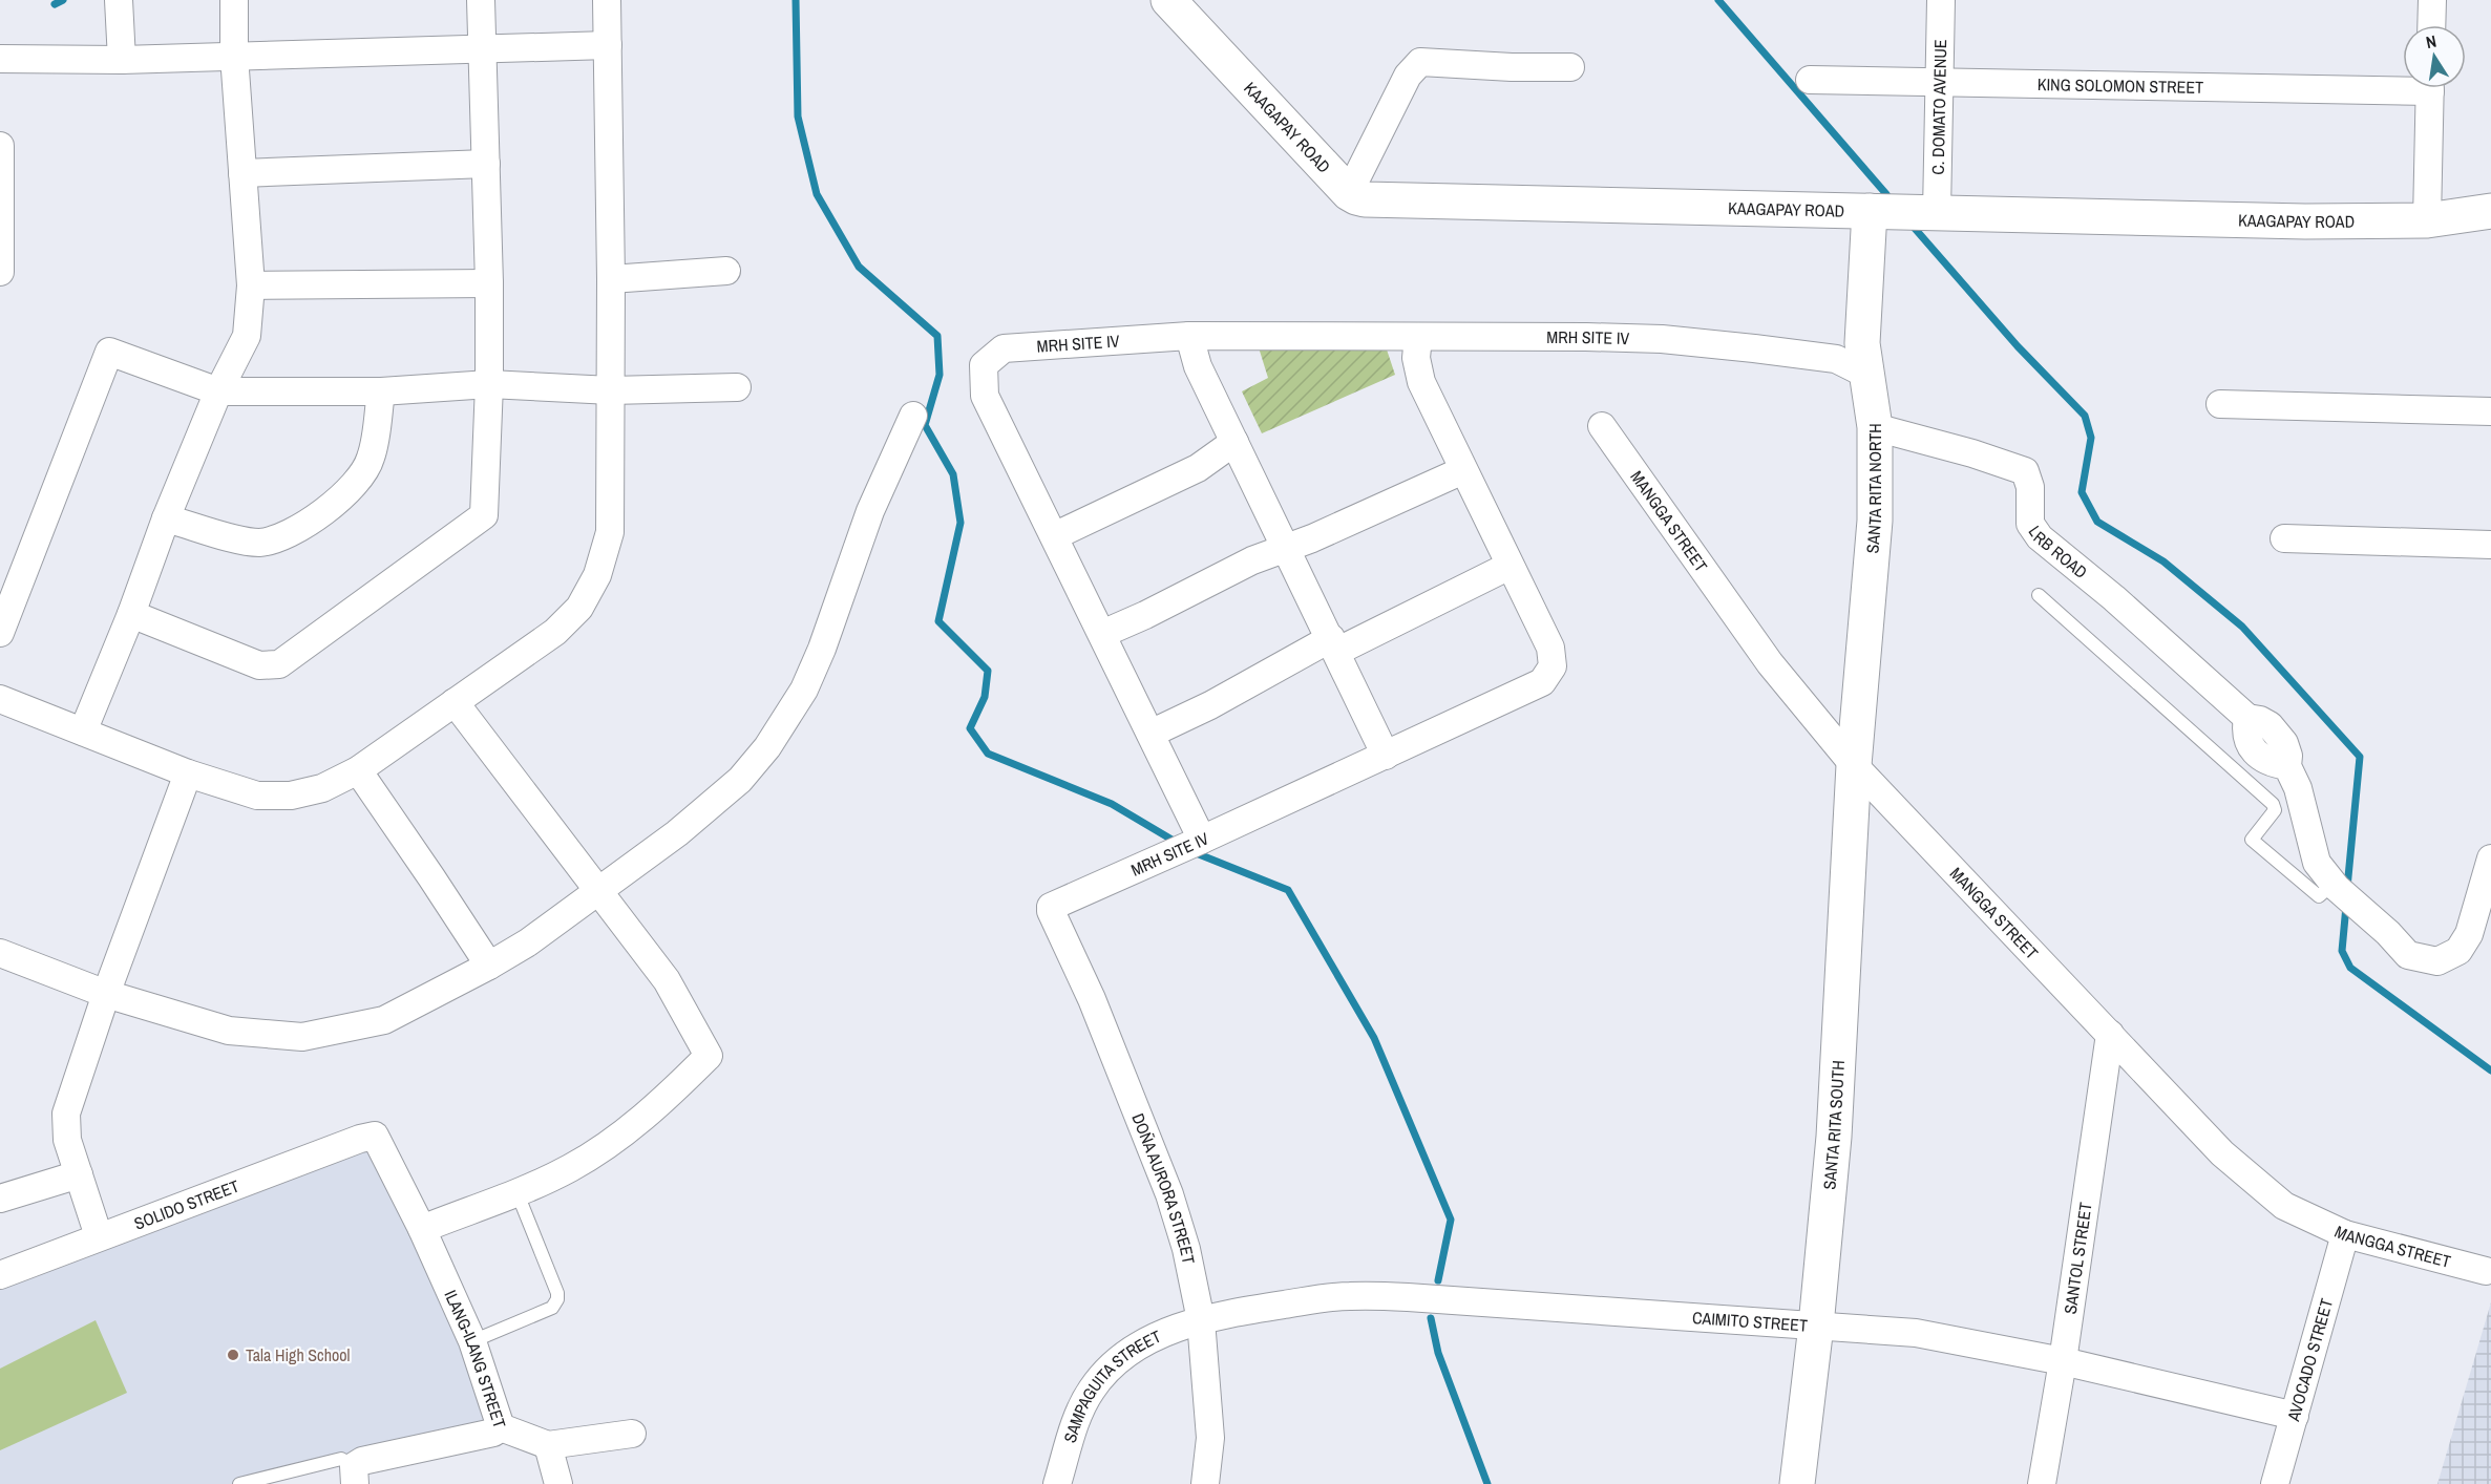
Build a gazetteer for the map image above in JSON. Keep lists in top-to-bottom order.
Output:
{
  "streets": {
    "street": [
      "KING SOLOMON STREET",
      "C. DOMATO AVENUE",
      "KAAGAPAY ROAD",
      "MRH SITE IV",
      "SANTA RITA NORTH",
      "MANGGA STREET",
      "LRB ROAD",
      "SANTA RITA SOUTH",
      "DOÑA AURORA STREET",
      "SOLIDO STREET",
      "SANTOL STREET",
      "CAIMITO STREET",
      "ILANG-ILANG STREET",
      "AVOCADO STREET",
      "SAMPAGUITA STREET"
    ]
  },
  "crossings": [
    ["KING SOLOMON STREET", "C. DOMATO AVENUE"],
    ["C. DOMATO AVENUE", "KAAGAPAY ROAD"],
    ["KAAGAPAY ROAD", "SANTA RITA NORTH"],
    ["MRH SITE IV", "SANTA RITA NORTH"],
    ["MRH SITE IV", "DOÑA AURORA STREET"],
    ["SANTA RITA NORTH", "MANGGA STREET"],
    ["SANTA RITA NORTH", "LRB ROAD"],
    ["SANTA RITA NORTH", "SANTA RITA SOUTH"],
    ["MANGGA STREET", "SANTA RITA SOUTH"],
    ["MANGGA STREET", "SANTOL STREET"],
    ["MANGGA STREET", "AVOCADO STREET"],
    ["SANTA RITA SOUTH", "CAIMITO STREET"],
    ["DOÑA AURORA STREET", "CAIMITO STREET"],
    ["DOÑA AURORA STREET", "SAMPAGUITA STREET"],
    ["SOLIDO STREET", "ILANG-ILANG STREET"],
    ["SANTOL STREET", "CAIMITO STREET"],
    ["CAIMITO STREET", "AVOCADO STREET"],
    ["CAIMITO STREET", "SAMPAGUITA STREET"]
  ],
  "places": ["Tala High School"],
  "north": "top"
}
